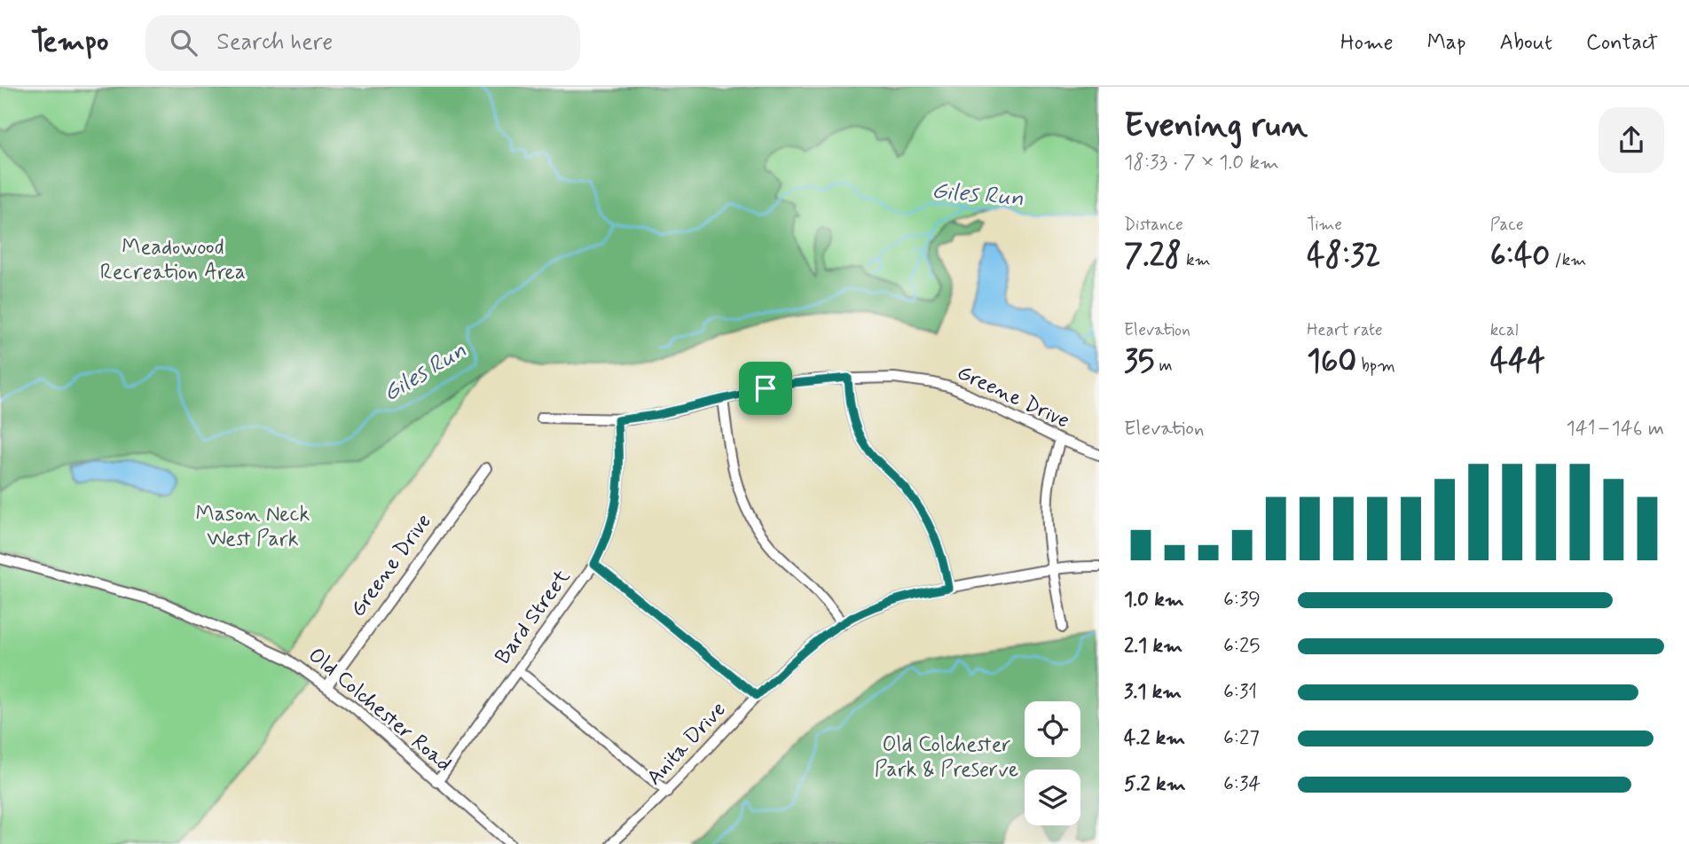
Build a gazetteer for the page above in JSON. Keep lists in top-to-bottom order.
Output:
{
  "streets": {
    "street": [
      "Greene Drive",
      "Bard Street",
      "Old Colchester Road",
      "Anita Drive"
    ]
  },
  "crossings": [
    ["Greene Drive", "Bard Street"],
    ["Greene Drive", "Old Colchester Road"],
    ["Bard Street", "Old Colchester Road"]
  ],
  "water": ["Giles Run"],
  "parks": ["Meadowood Recreation Area", "Mason Neck West Park", "Old Colchester Park & Preserve"],
  "page": {
    "header": "Tempo",
    "search": "Search here",
    "nav": [
      "Home",
      "Map",
      "About",
      "Contact"
    ],
    "heading": ["Evening run", "18:33 · 7 × 1.0 km"],
    "stats": [
      ["Distance", "7.28 km"],
      ["Time", "48:32"],
      ["Pace", "6:40 /km"],
      ["Elevation", "35 m"],
      ["Heart rate", "160 bpm"],
      ["kcal", "444"]
    ],
    "chart": ["Elevation", "141–146 m"],
    "list": [
      {
        "name": "1.0 km",
        "note": "6:39"
      },
      {
        "name": "2.1 km",
        "note": "6:25"
      },
      {
        "name": "3.1 km",
        "note": "6:31"
      },
      {
        "name": "4.2 km",
        "note": "6:27"
      },
      {
        "name": "5.2 km",
        "note": "6:34"
      }
    ]
  }
}
